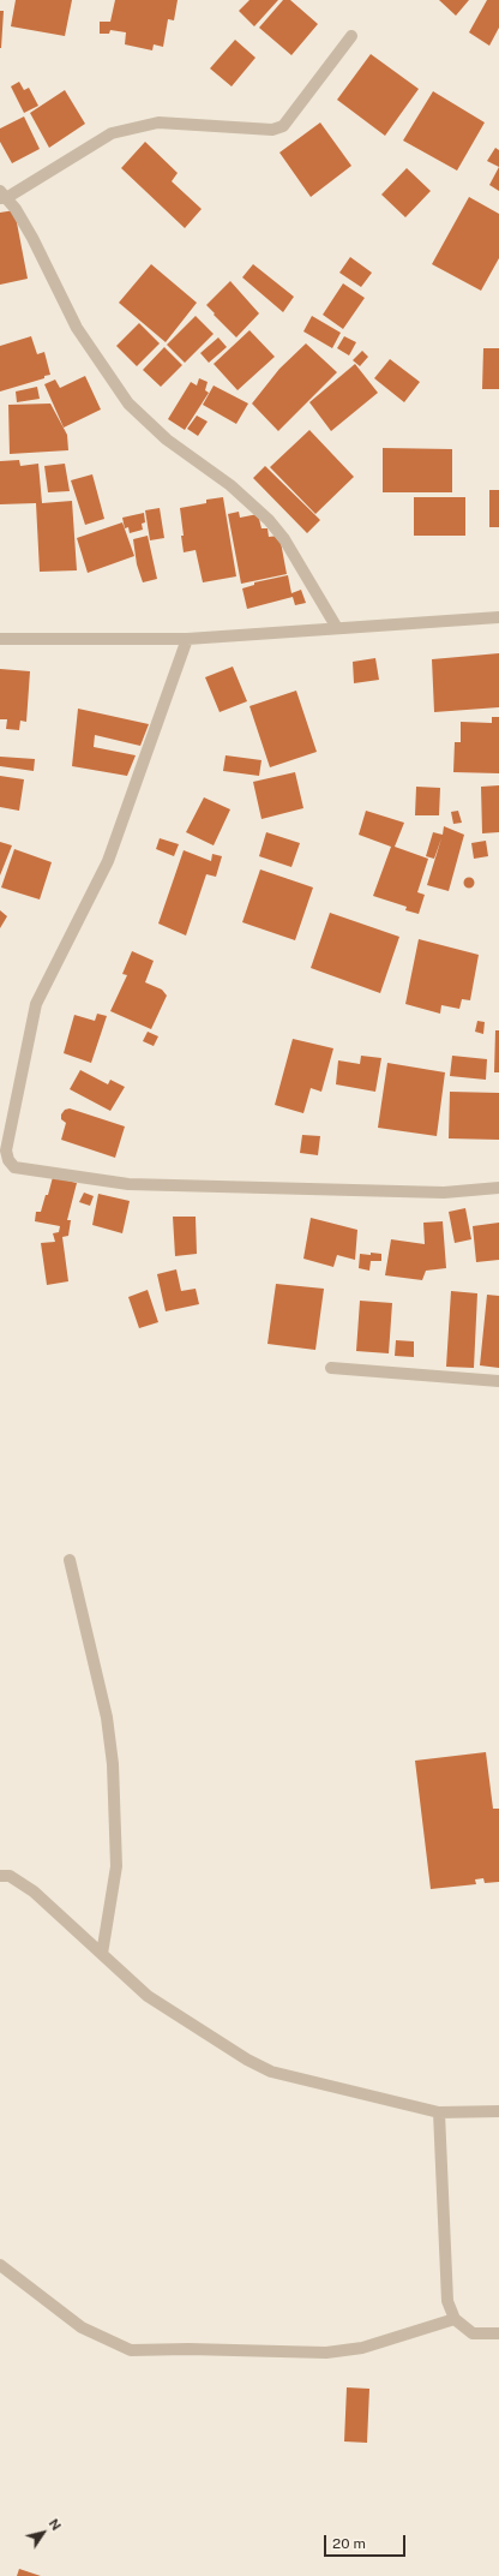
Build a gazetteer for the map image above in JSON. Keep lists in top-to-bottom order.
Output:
{
  "scale_bar": "20 m",
  "north": "top right"
}
